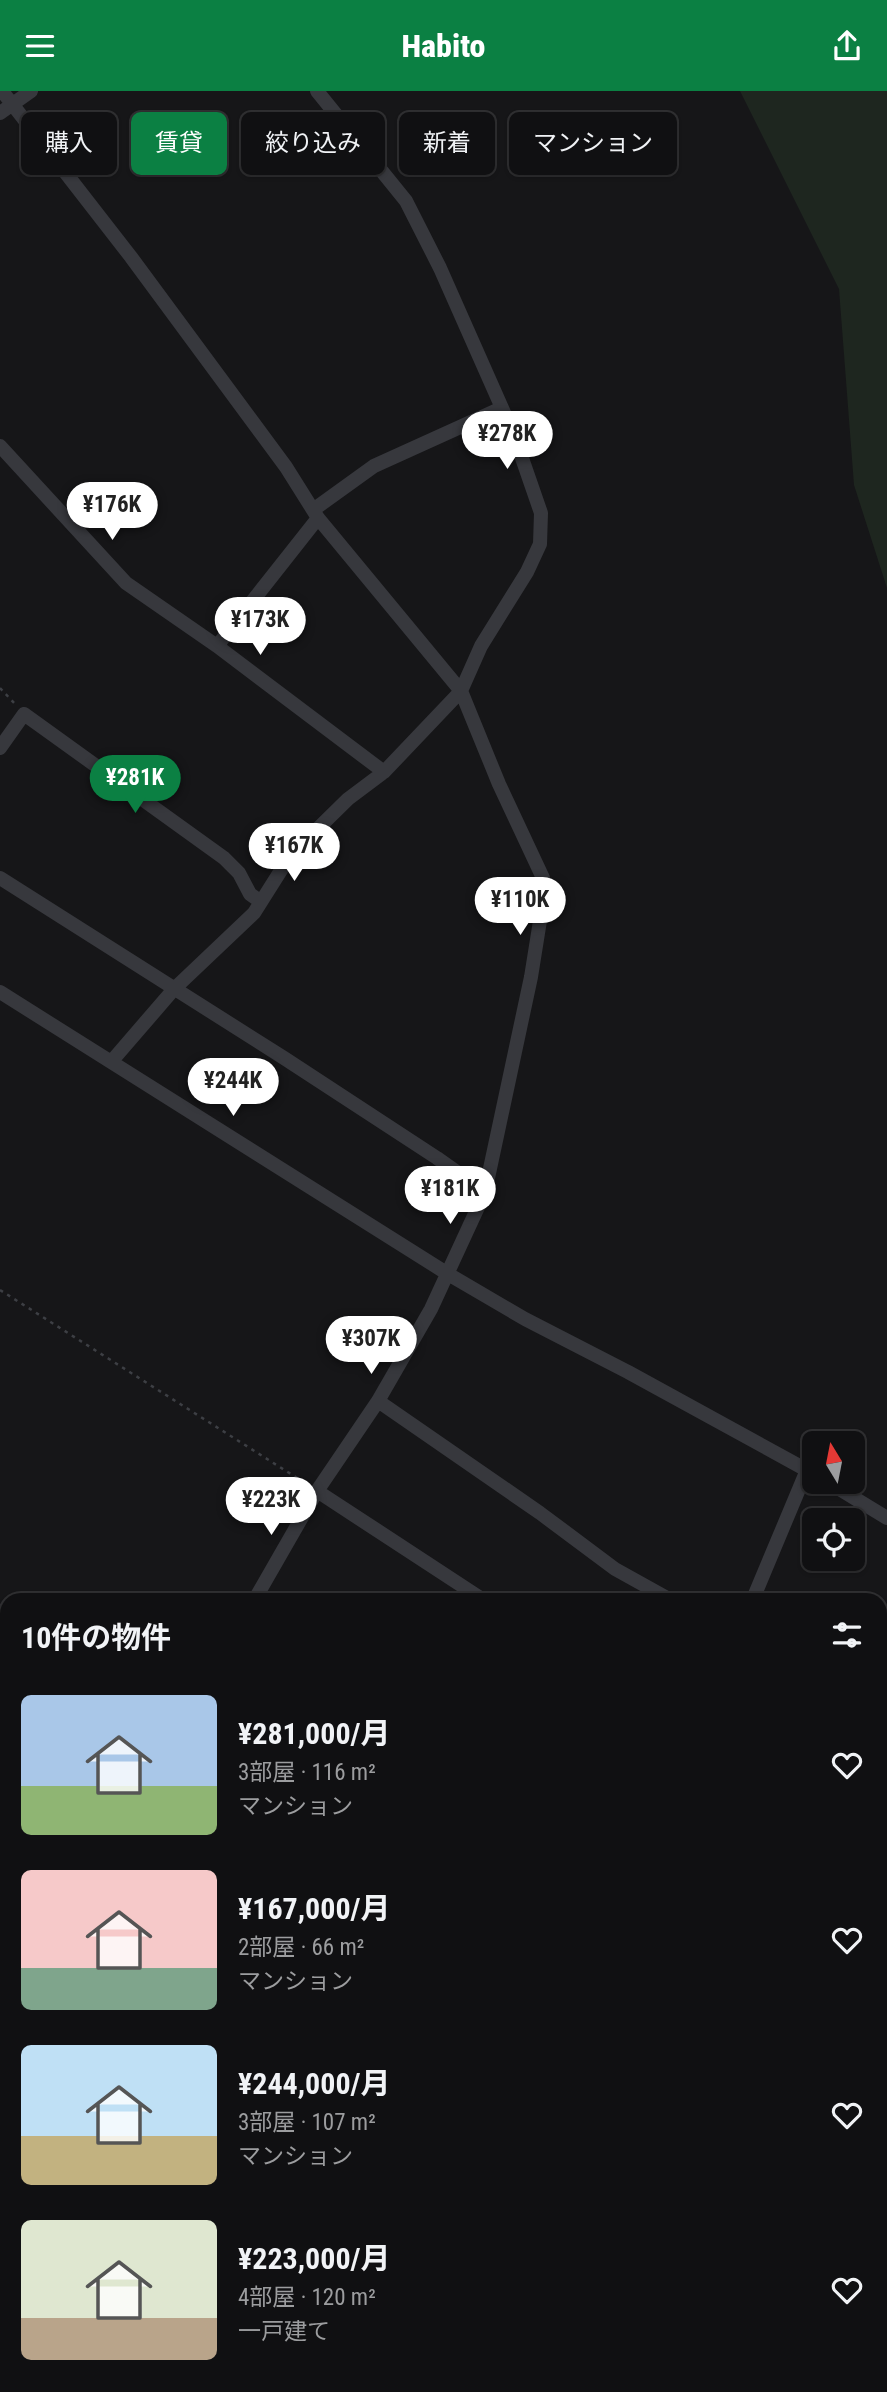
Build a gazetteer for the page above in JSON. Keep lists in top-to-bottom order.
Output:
{
  "north": "top",
  "page": {
    "header": "Habito",
    "chip": [
      "購入",
      "賃貸",
      "絞り込み",
      "新着",
      "マンション"
    ],
    "price": [
      "¥278K",
      "¥176K",
      "¥173K",
      "¥281K",
      "¥167K",
      "¥110K",
      "¥244K",
      "¥181K",
      "¥307K",
      "¥223K"
    ],
    "heading": "10件の物件",
    "list": [
      {
        "name": "¥281,000/月",
        "note": "3部屋 · 116 m² · マンション"
      },
      {
        "name": "¥167,000/月",
        "note": "2部屋 · 66 m² · マンション"
      },
      {
        "name": "¥244,000/月",
        "note": "3部屋 · 107 m² · マンション"
      },
      {
        "name": "¥223,000/月",
        "note": "4部屋 · 120 m² · 一戸建て"
      }
    ]
  }
}
